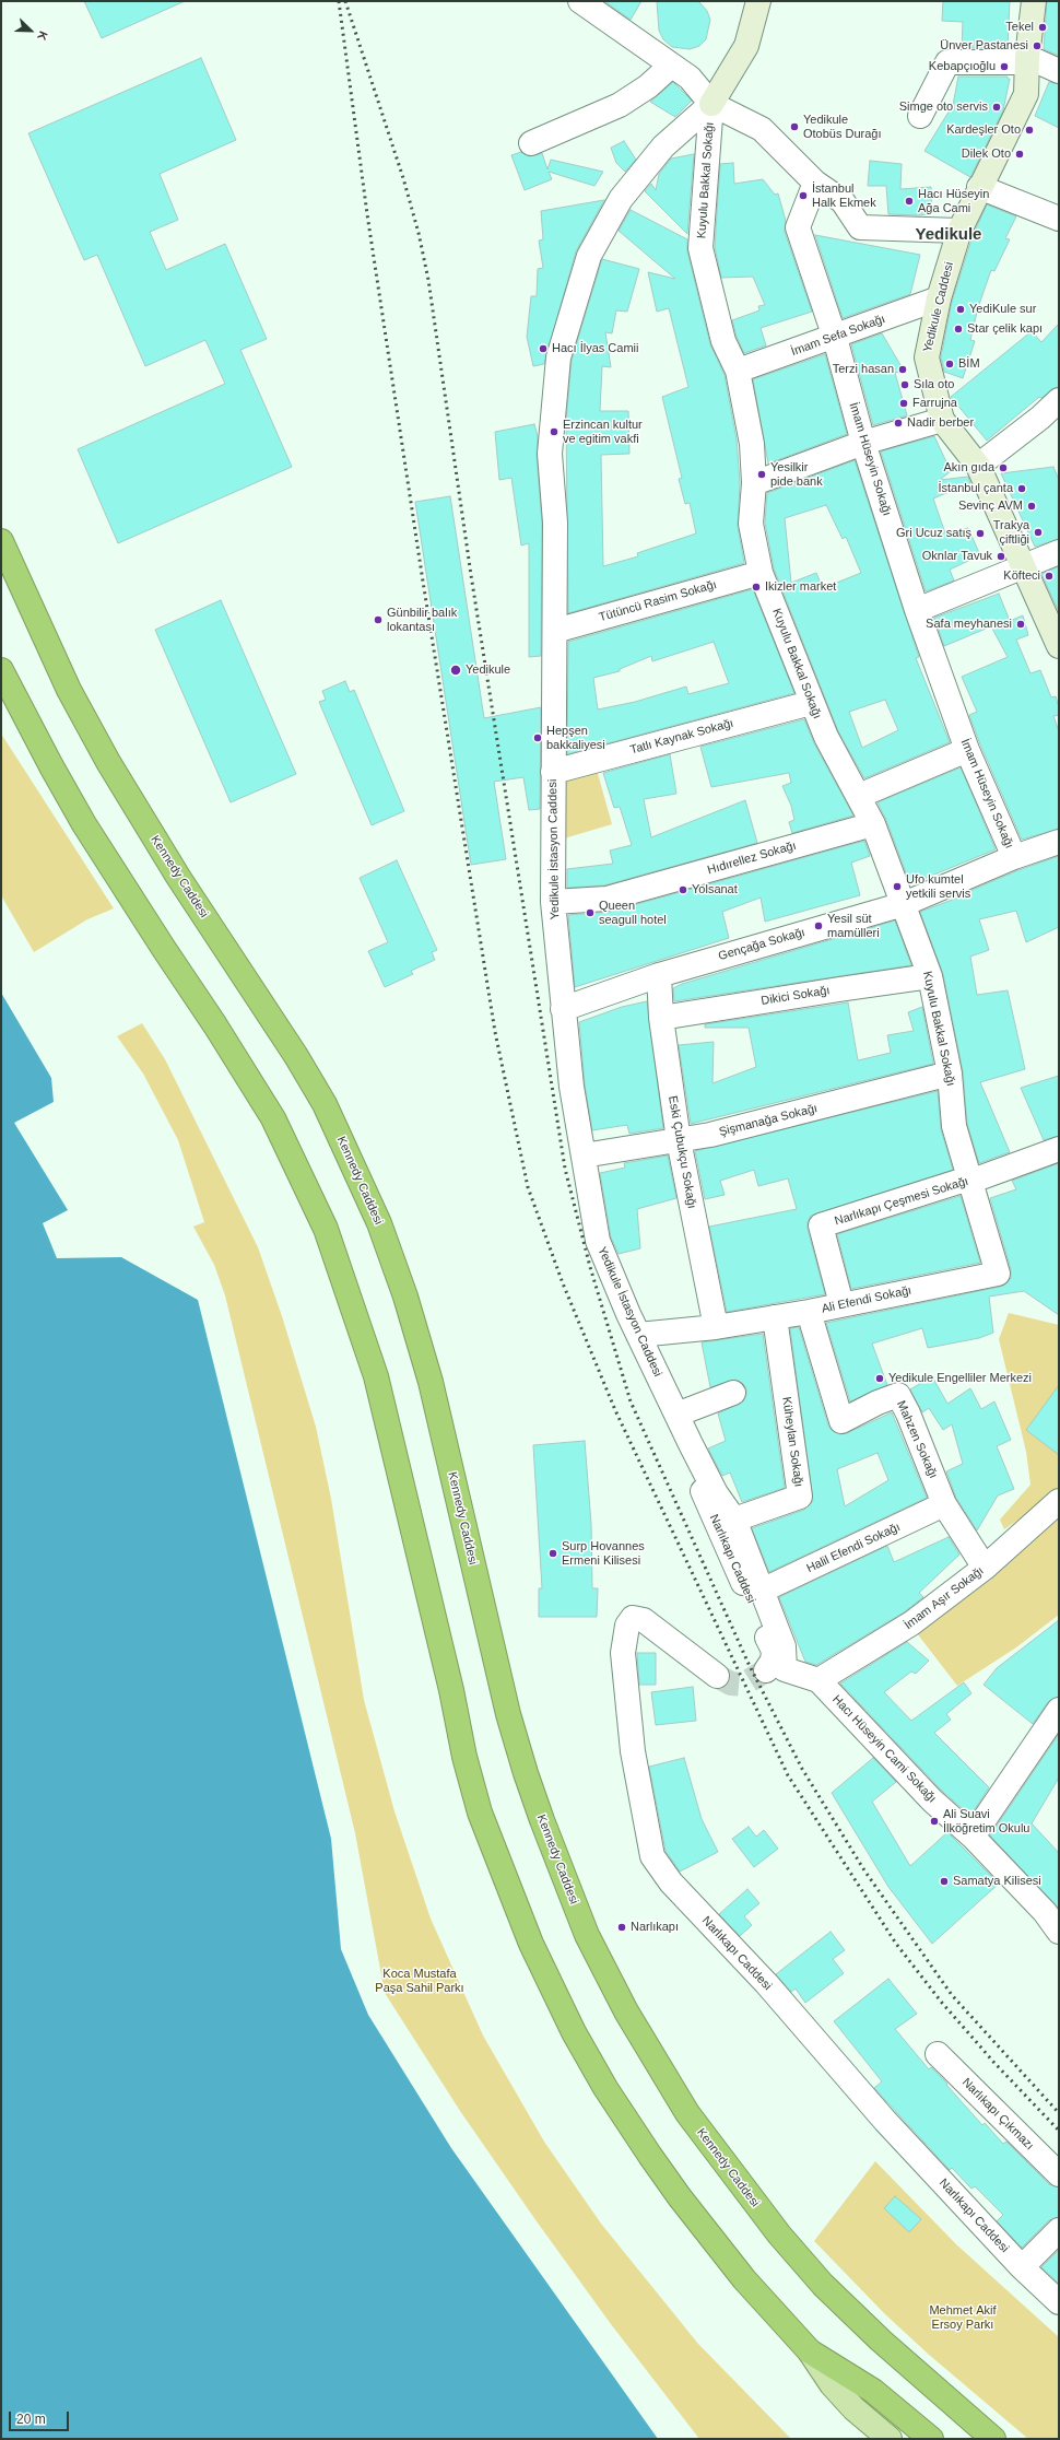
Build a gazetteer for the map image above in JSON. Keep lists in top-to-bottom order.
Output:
{
  "streets": {
    "highway": ["Kennedy Caddesi"],
    "street": [
      "Kuyulu Bakkal Sokağı",
      "Yedikule Caddesi",
      "İmam Sefa Sokağı",
      "İmam Hüseyin Sokağı",
      "Tütüncü Rasim Sokağı",
      "Tatlı Kaynak Sokağı",
      "Yedikule İstasyon Caddesi",
      "Hıdırellez Sokağı",
      "Gençağa Sokağı",
      "Dikici Sokağı",
      "Şişmanağa Sokağı",
      "Eski Çubukçu Sokağı",
      "Narlıkapı Çeşmesi Sokağı",
      "Ali Efendi Sokağı",
      "Mahzen Sokağı",
      "Küheylan Sokağı",
      "Halil Efendi Sokağı",
      "Narlıkapı Caddesi",
      "İmam Aşır Sokağı",
      "Hacı Hüseyin Cami Sokağı",
      "Narlıkapı Çıkmazı"
    ]
  },
  "crossings": [
    ["Kuyulu Bakkal Sokağı", "İmam Sefa Sokağı"],
    ["Kuyulu Bakkal Sokağı", "Tütüncü Rasim Sokağı"],
    ["Kuyulu Bakkal Sokağı", "Tatlı Kaynak Sokağı"],
    ["Kuyulu Bakkal Sokağı", "Yedikule İstasyon Caddesi"],
    ["Kuyulu Bakkal Sokağı", "Hıdırellez Sokağı"],
    ["Kuyulu Bakkal Sokağı", "Gençağa Sokağı"],
    ["Kuyulu Bakkal Sokağı", "Dikici Sokağı"],
    ["Kuyulu Bakkal Sokağı", "Şişmanağa Sokağı"],
    ["Kuyulu Bakkal Sokağı", "Narlıkapı Çeşmesi Sokağı"],
    ["Kuyulu Bakkal Sokağı", "Ali Efendi Sokağı"],
    ["Yedikule Caddesi", "İmam Sefa Sokağı"],
    ["İmam Sefa Sokağı", "İmam Hüseyin Sokağı"],
    ["İmam Hüseyin Sokağı", "Gençağa Sokağı"],
    ["Tütüncü Rasim Sokağı", "Yedikule İstasyon Caddesi"],
    ["Tatlı Kaynak Sokağı", "Yedikule İstasyon Caddesi"],
    ["Yedikule İstasyon Caddesi", "Hıdırellez Sokağı"],
    ["Yedikule İstasyon Caddesi", "Gençağa Sokağı"],
    ["Yedikule İstasyon Caddesi", "Şişmanağa Sokağı"],
    ["Yedikule İstasyon Caddesi", "Ali Efendi Sokağı"],
    ["Yedikule İstasyon Caddesi", "Küheylan Sokağı"],
    ["Yedikule İstasyon Caddesi", "Halil Efendi Sokağı"],
    ["Yedikule İstasyon Caddesi", "Narlıkapı Caddesi"],
    ["Yedikule İstasyon Caddesi", "İmam Aşır Sokağı"],
    ["Yedikule İstasyon Caddesi", "Hacı Hüseyin Cami Sokağı"],
    ["Gençağa Sokağı", "Eski Çubukçu Sokağı"],
    ["Dikici Sokağı", "Eski Çubukçu Sokağı"],
    ["Şişmanağa Sokağı", "Eski Çubukçu Sokağı"],
    ["Eski Çubukçu Sokağı", "Ali Efendi Sokağı"],
    ["Narlıkapı Çeşmesi Sokağı", "Ali Efendi Sokağı"],
    ["Ali Efendi Sokağı", "Mahzen Sokağı"],
    ["Ali Efendi Sokağı", "Küheylan Sokağı"],
    ["Mahzen Sokağı", "Halil Efendi Sokağı"],
    ["Mahzen Sokağı", "İmam Aşır Sokağı"],
    ["İmam Aşır Sokağı", "Hacı Hüseyin Cami Sokağı"]
  ],
  "districts": ["Yedikule"],
  "parks": ["Koca Mustafa Paşa Sahil Parkı", "Mehmet Akif Ersoy Parkı"],
  "places": [
    "Tekel",
    "Ünver Pastanesi",
    "Kebapçıoğlu",
    "Simge oto servis",
    "Yedikule Otobüs Durağı",
    "Kardeşler Oto",
    "Dilek Oto",
    "İstanbul Halk Ekmek",
    "Hacı Hüseyin Ağa Cami",
    "YediKule sur",
    "Star çelik kapı",
    "Hacı İlyas Camii",
    "BİM",
    "Terzi hasan",
    "Sıla oto",
    "Farrujna",
    "Nadir berber",
    "Erzincan kultur ve egitim vakfi",
    "Akın gıda",
    "Yesilkir pide bank",
    "İstanbul çanta",
    "Sevinç AVM",
    "Trakya çiftliği",
    "Gri Ucuz satış",
    "Oknlar Tavuk",
    "Köfteci",
    "Ikizler market",
    "Günbilir balık lokantası",
    "Safa meyhanesi",
    "Yedikule",
    "Hepşen bakkaliyesi",
    "Ufo kumtel yetkili servis",
    "Yolsanat",
    "Queen seagull hotel",
    "Yesil süt mamülleri",
    "Yedikule Engelliler Merkezi",
    "Surp Hovannes Ermeni Kilisesi",
    "Ali Suavi İlköğretim Okulu",
    "Samatya Kilisesi",
    "Narlıkapı"
  ],
  "scale_bar": "20 m",
  "north": "bottom right"
}
